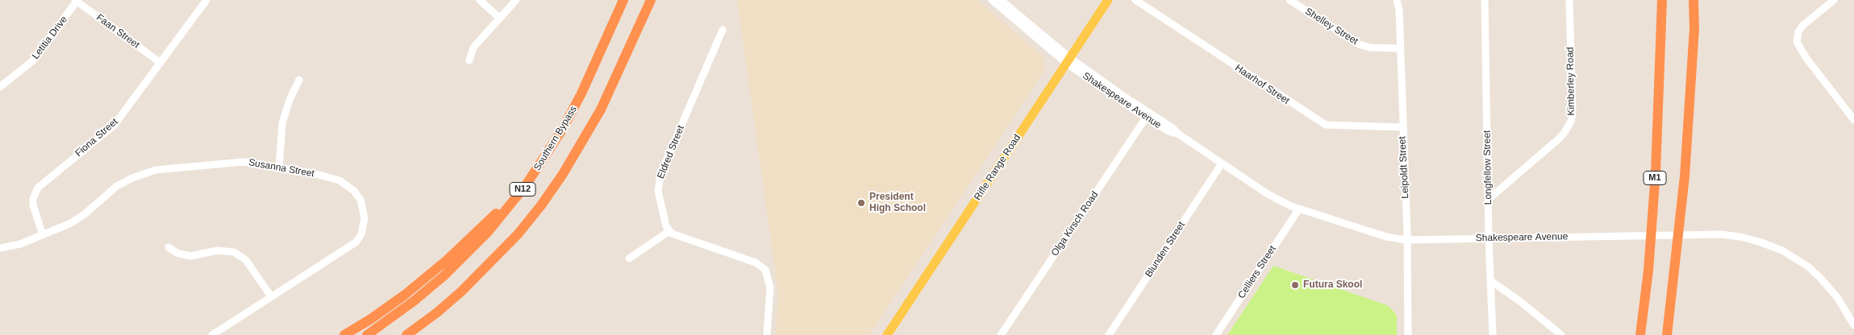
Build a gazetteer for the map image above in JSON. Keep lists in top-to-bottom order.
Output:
{
  "streets": {
    "highway": ["Southern Bypass", "M1", "N12"],
    "main road": ["Rifle Range Road"],
    "street": [
      "Shelley Street",
      "Faan Street",
      "Letitia Drive",
      "Kimberley Road",
      "Haarhof Street",
      "Shakespeare Avenue",
      "Fiona Street",
      "Eldred Street",
      "Leipoldt Street",
      "Longfellow Street",
      "Susanna Street",
      "Olga Kirsch Road",
      "Blunden Street",
      "Celliers Street"
    ]
  },
  "crossings": [
    ["Shelley Street", "Leipoldt Street"],
    ["Faan Street", "Letitia Drive"],
    ["Faan Street", "Fiona Street"],
    ["Kimberley Road", "Longfellow Street"],
    ["Haarhof Street", "Leipoldt Street"],
    ["Shakespeare Avenue", "Rifle Range Road"],
    ["Shakespeare Avenue", "Leipoldt Street"],
    ["Shakespeare Avenue", "Longfellow Street"],
    ["Shakespeare Avenue", "Olga Kirsch Road"],
    ["Shakespeare Avenue", "Blunden Street"],
    ["Shakespeare Avenue", "Celliers Street"],
    ["Fiona Street", "Susanna Street"]
  ],
  "places": ["President High School", "Futura Skool"]
}
